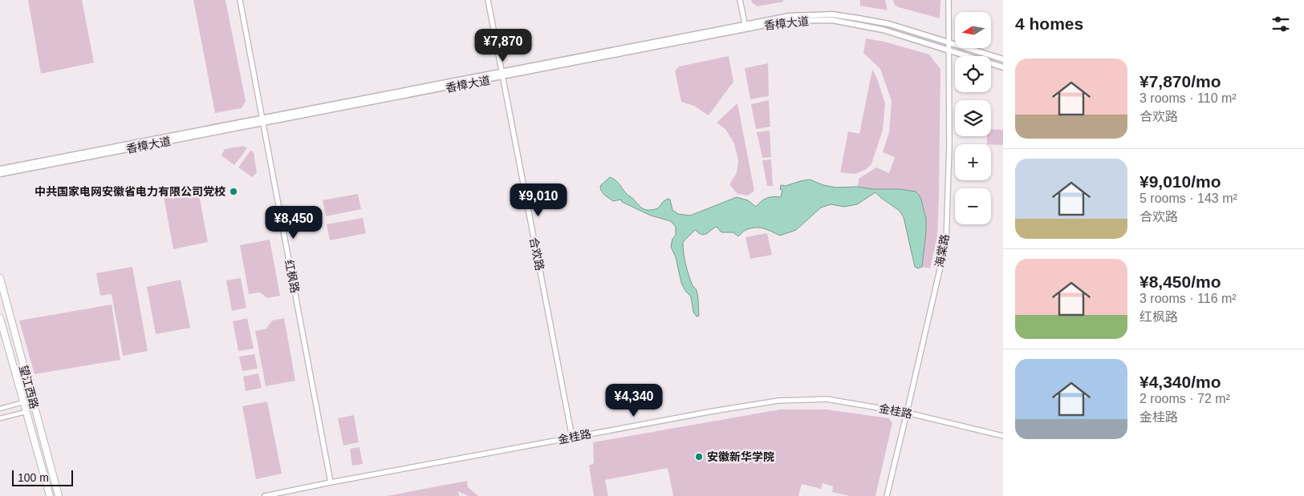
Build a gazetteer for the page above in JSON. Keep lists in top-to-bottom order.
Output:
{
  "streets": {
    "main road": ["香樟大道", "望江西路"],
    "street": [
      "海棠路",
      "合欢路",
      "红枫路",
      "金桂路"
    ]
  },
  "crossings": [
    ["香樟大道", "海棠路"],
    ["香樟大道", "合欢路"],
    ["香樟大道", "红枫路"],
    ["海棠路", "金桂路"],
    ["合欢路", "金桂路"],
    ["红枫路", "金桂路"]
  ],
  "places": ["中共国家电网安徽省电力有限公司党校", "安徽新华学院"],
  "scale_bar": "100 m",
  "north": "left",
  "page": {
    "heading": "4 homes",
    "map_buttons": ["+", "−"],
    "price": [
      "¥7,870",
      "¥9,010",
      "¥8,450",
      "¥4,340"
    ],
    "list": [
      {
        "name": "¥7,870/mo",
        "note": "3 rooms · 110 m² · 合欢路"
      },
      {
        "name": "¥9,010/mo",
        "note": "5 rooms · 143 m² · 合欢路"
      },
      {
        "name": "¥8,450/mo",
        "note": "3 rooms · 116 m² · 红枫路"
      },
      {
        "name": "¥4,340/mo",
        "note": "2 rooms · 72 m² · 金桂路"
      }
    ],
    "scale": "100 m"
  }
}
